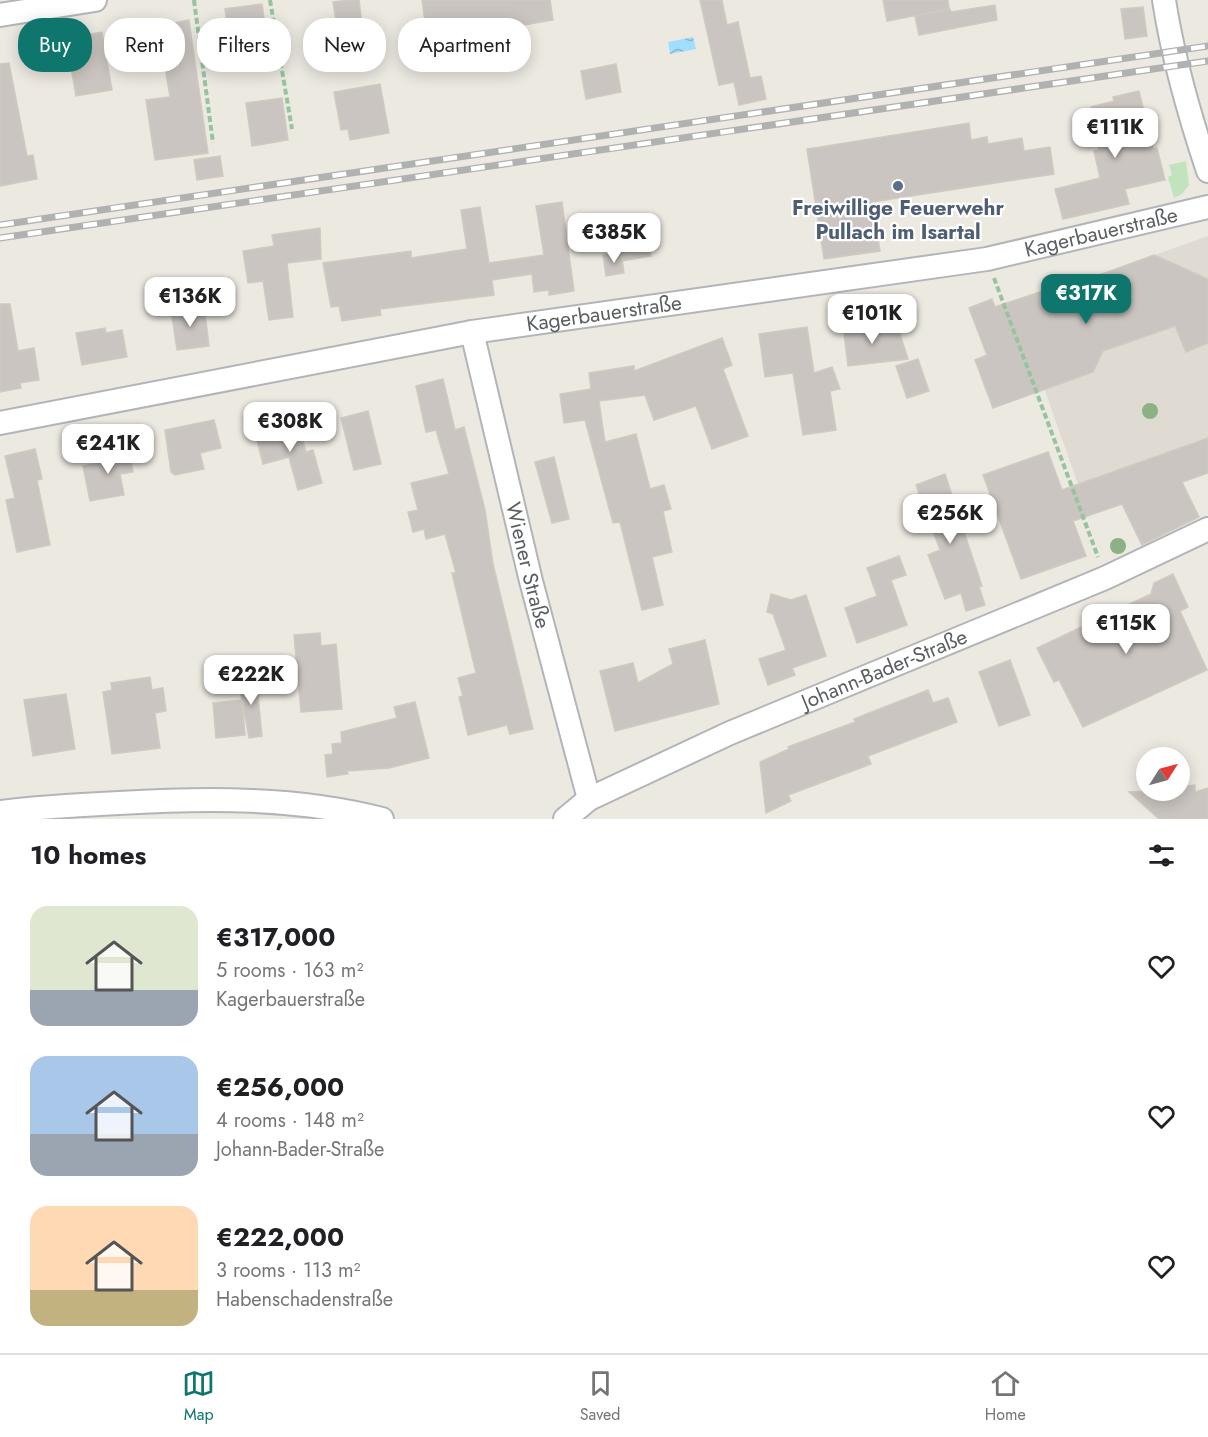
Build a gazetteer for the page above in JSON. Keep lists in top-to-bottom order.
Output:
{
  "streets": {
    "street": ["Kagerbauerstraße", "Wiener Straße", "Johann-Bader-Straße"]
  },
  "crossings": [
    ["Kagerbauerstraße", "Wiener Straße"],
    ["Wiener Straße", "Johann-Bader-Straße"]
  ],
  "places": ["Freiwillige Feuerwehr Pullach im Isartal"],
  "north": "top right",
  "page": {
    "chip": [
      "Buy",
      "Rent",
      "Filters",
      "New",
      "Apartment"
    ],
    "price": [
      "€111K",
      "€385K",
      "€317K",
      "€136K",
      "€101K",
      "€308K",
      "€241K",
      "€256K",
      "€115K",
      "€222K"
    ],
    "heading": "10 homes",
    "list": [
      {
        "name": "€317,000",
        "note": "5 rooms · 163 m² · Kagerbauerstraße"
      },
      {
        "name": "€256,000",
        "note": "4 rooms · 148 m² · Johann-Bader-Straße"
      },
      {
        "name": "€222,000",
        "note": "3 rooms · 113 m² · Habenschadenstraße"
      }
    ],
    "tabs": ["Map", "Saved", "Home"]
  }
}
